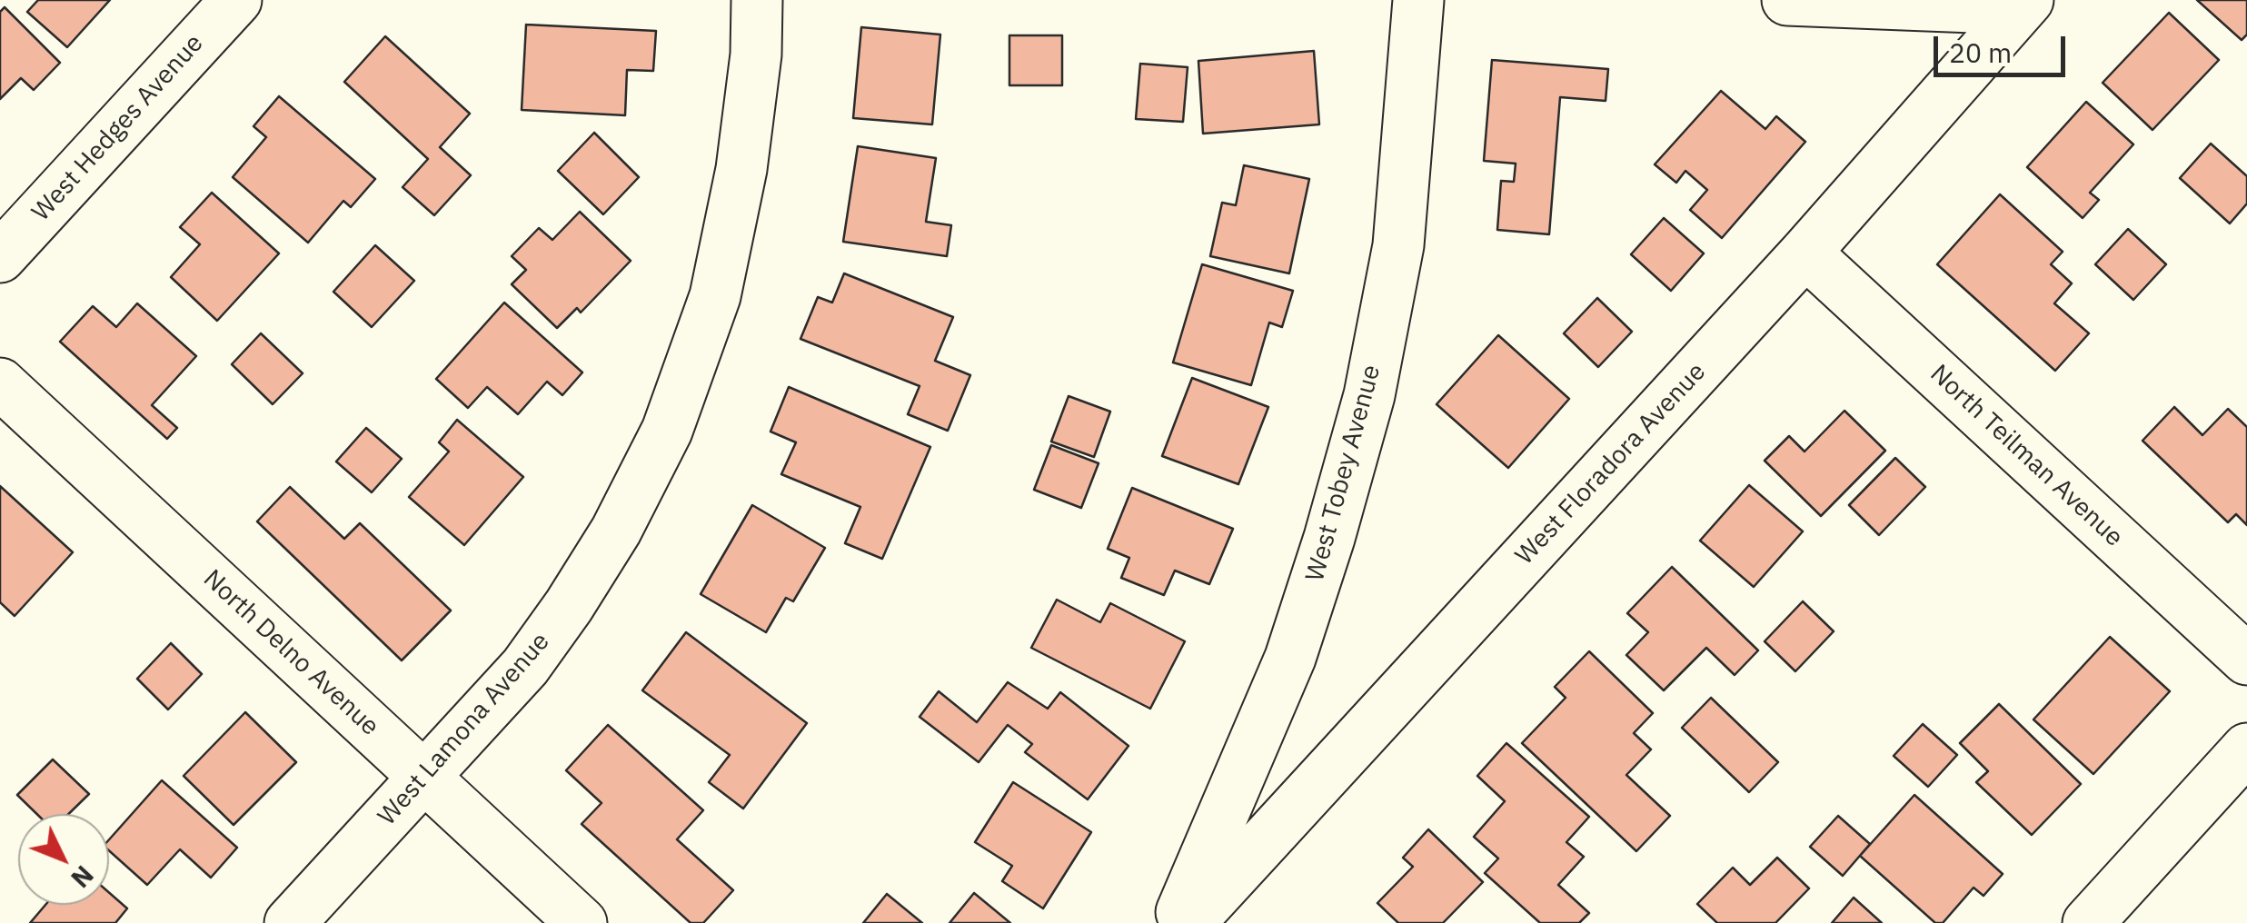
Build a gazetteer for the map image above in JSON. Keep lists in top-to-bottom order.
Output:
{
  "streets": {
    "street": [
      "West Hedges Avenue",
      "North Teilman Avenue",
      "West Floradora Avenue",
      "West Tobey Avenue",
      "North Delno Avenue",
      "West Lamona Avenue"
    ]
  },
  "crossings": [
    ["North Teilman Avenue", "West Floradora Avenue"],
    ["North Delno Avenue", "West Lamona Avenue"]
  ],
  "scale_bar": "20 m",
  "north": "bottom right"
}
